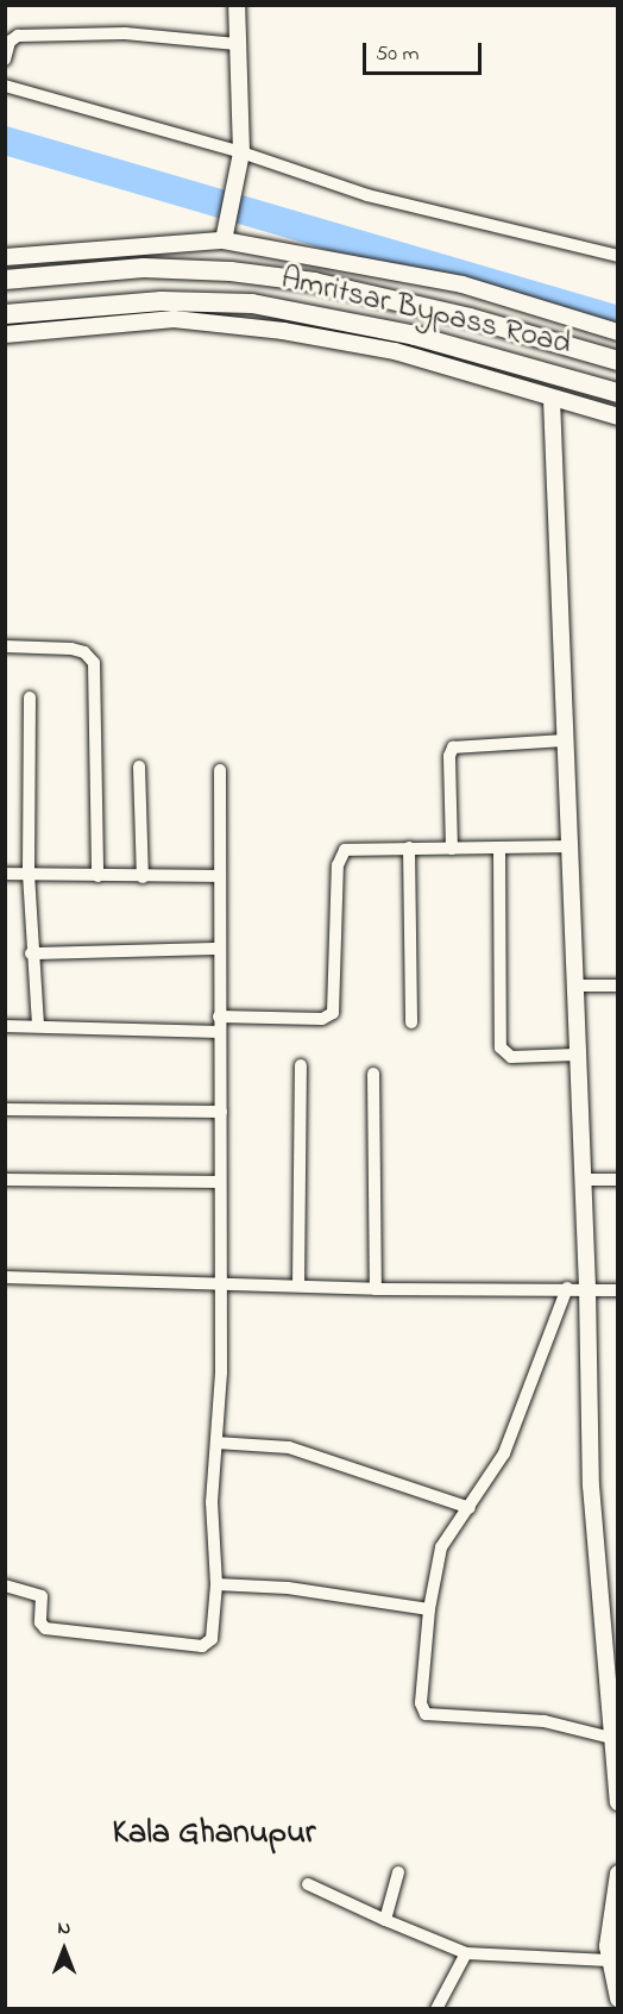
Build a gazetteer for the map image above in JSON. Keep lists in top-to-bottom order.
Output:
{
  "streets": {
    "highway": ["Amritsar Bypass Road"]
  },
  "districts": ["Kala Ghanupur"],
  "scale_bar": "50 m",
  "north": "top"
}
